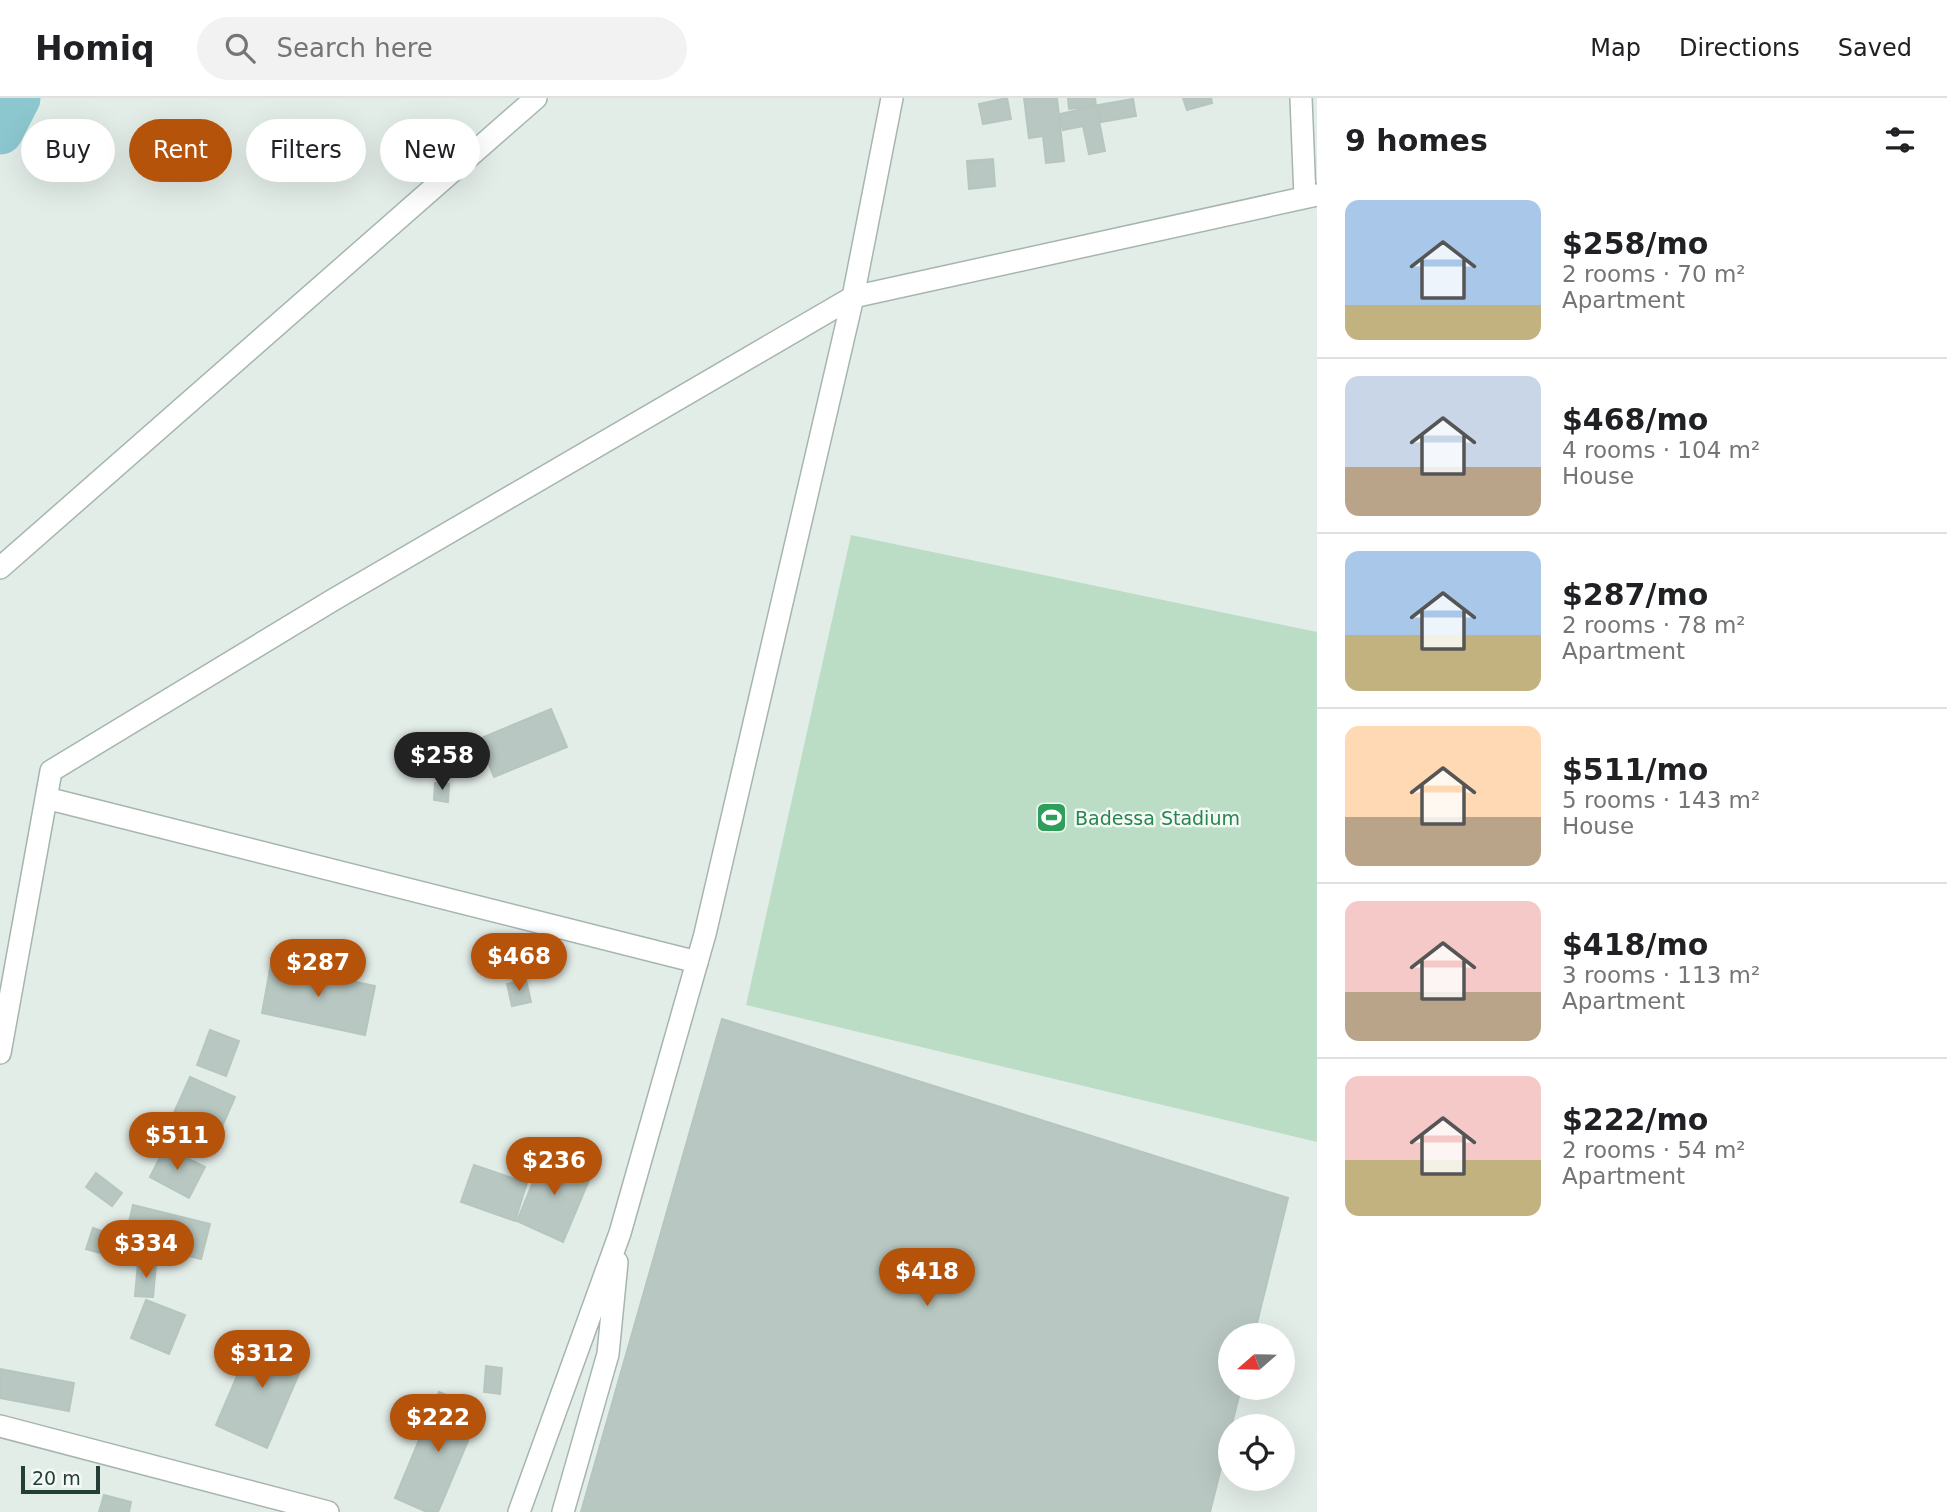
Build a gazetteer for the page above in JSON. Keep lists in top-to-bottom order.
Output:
{
  "places": {
    "sports": ["Badessa Stadium"]
  },
  "scale_bar": "20 m",
  "north": "left",
  "page": {
    "header": "Homiq",
    "search": "Search here",
    "nav": ["Map", "Directions", "Saved"],
    "heading": "9 homes",
    "chip": [
      "Buy",
      "Rent",
      "Filters",
      "New"
    ],
    "list": [
      {
        "name": "$258/mo",
        "note": "2 rooms · 70 m² · Apartment"
      },
      {
        "name": "$468/mo",
        "note": "4 rooms · 104 m² · House"
      },
      {
        "name": "$287/mo",
        "note": "2 rooms · 78 m² · Apartment"
      },
      {
        "name": "$511/mo",
        "note": "5 rooms · 143 m² · House"
      },
      {
        "name": "$418/mo",
        "note": "3 rooms · 113 m² · Apartment"
      },
      {
        "name": "$222/mo",
        "note": "2 rooms · 54 m² · Apartment"
      }
    ],
    "price": [
      "$258",
      "$468",
      "$287",
      "$511",
      "$236",
      "$334",
      "$418",
      "$312",
      "$222"
    ],
    "scale": "20 m"
  }
}
